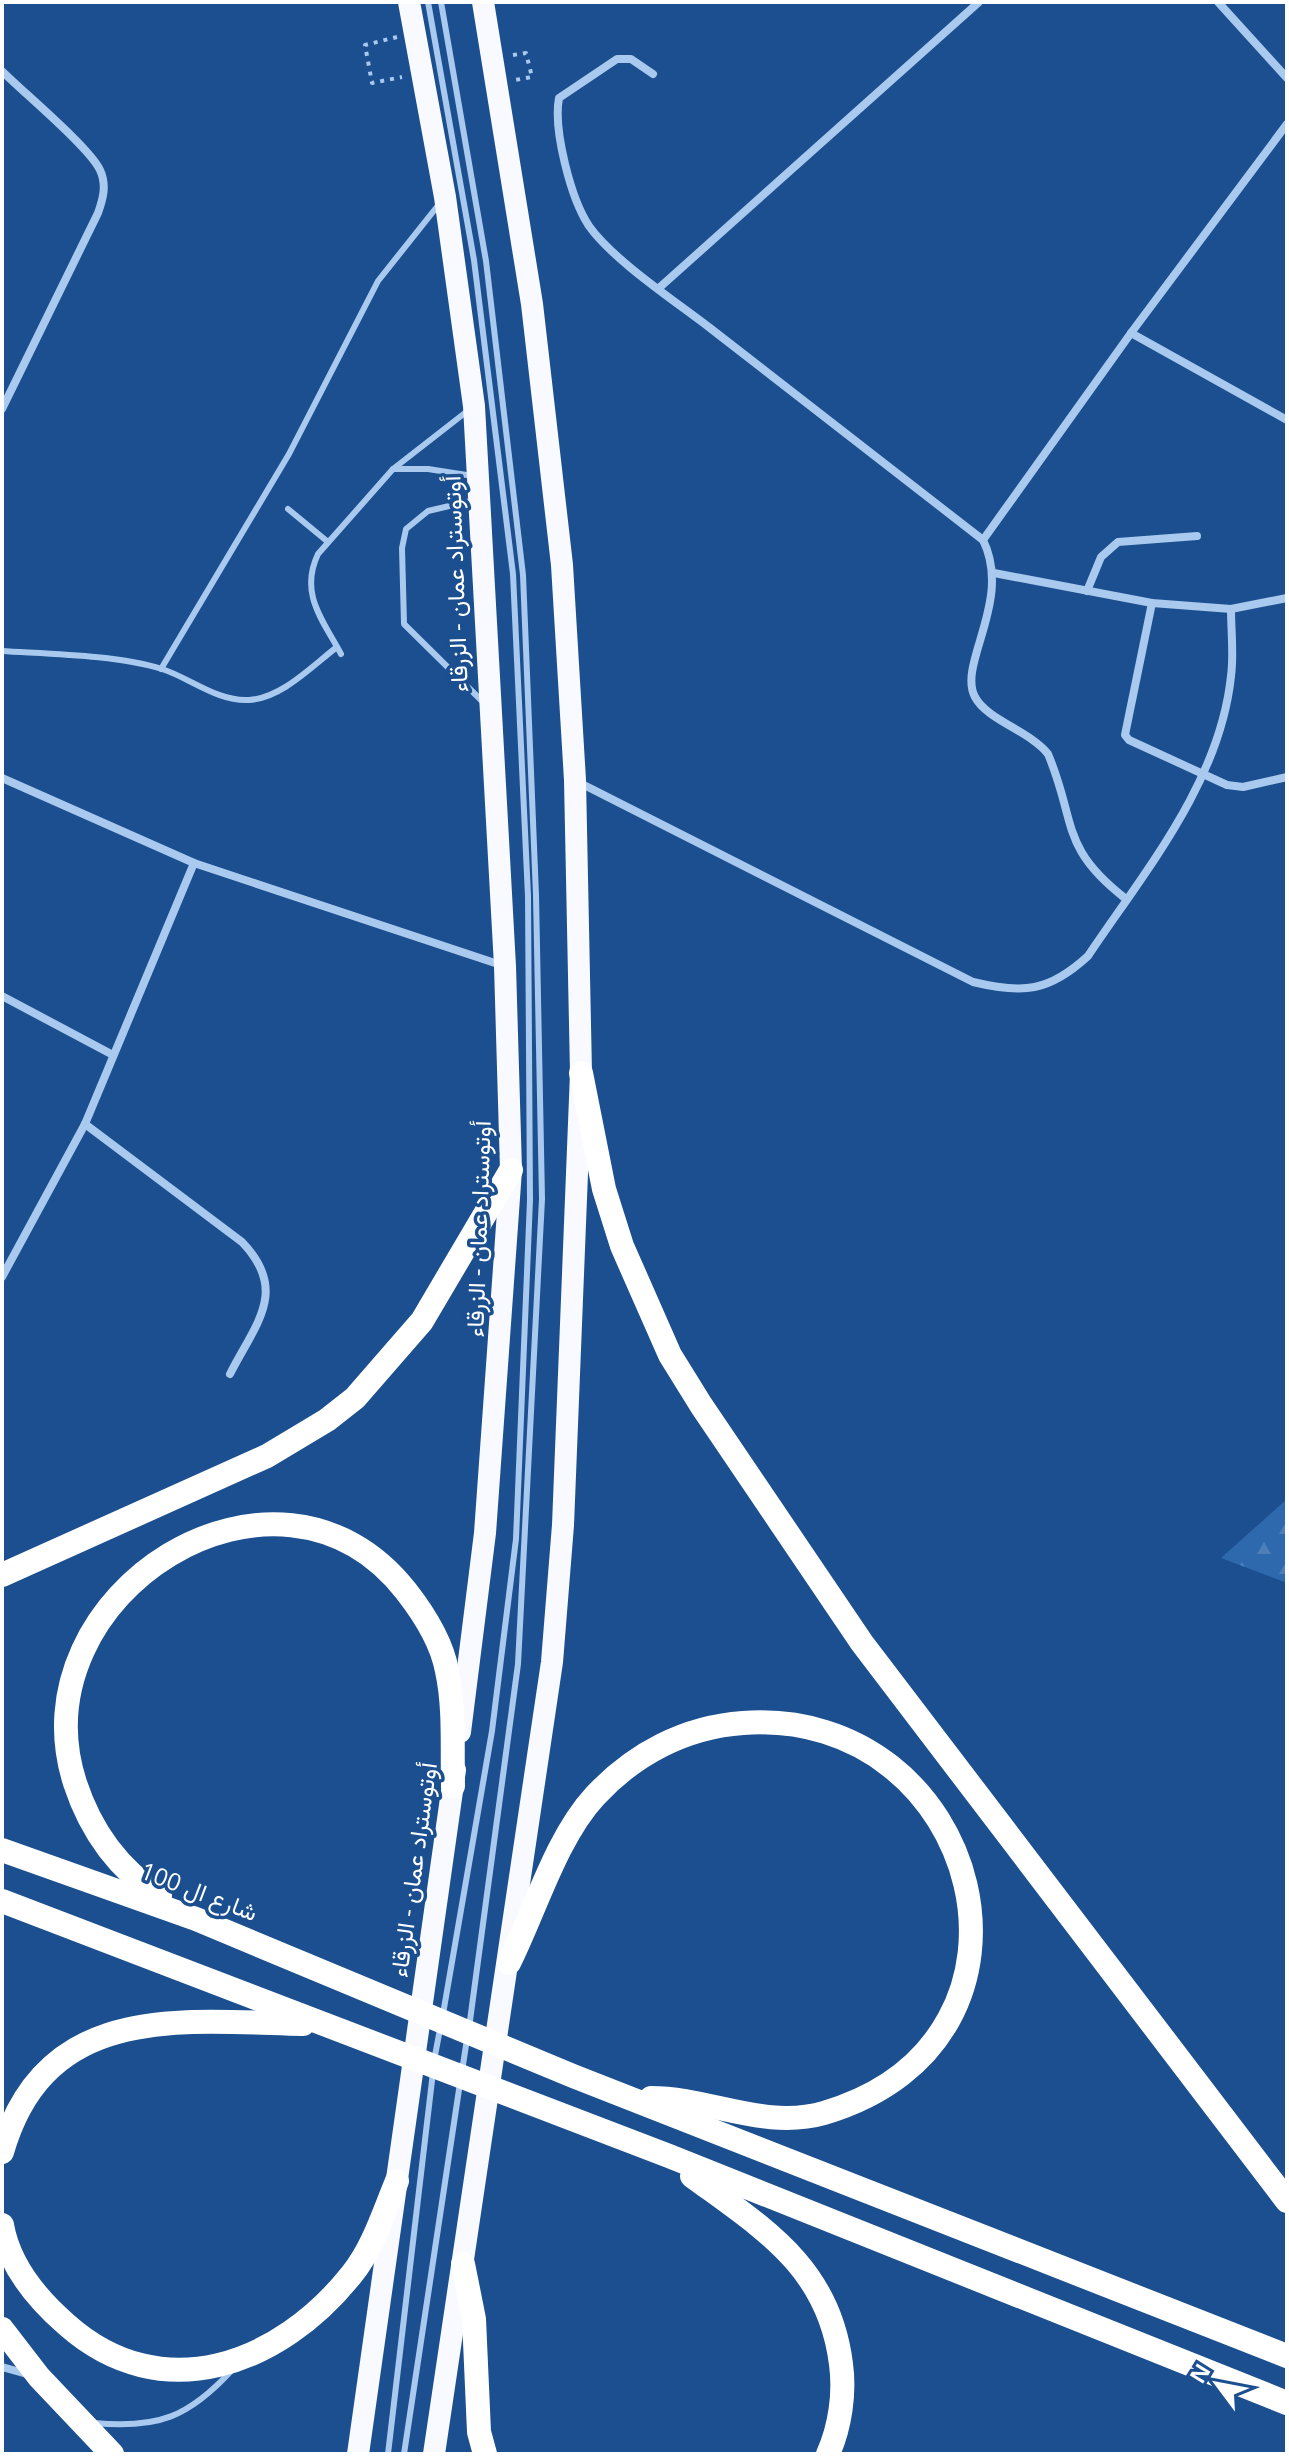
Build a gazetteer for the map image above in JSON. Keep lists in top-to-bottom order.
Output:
{
  "streets": {
    "highway": ["أوتوستراد عمان - الزرقاء", "شارع ال 100"]
  },
  "north": "top left"
}
